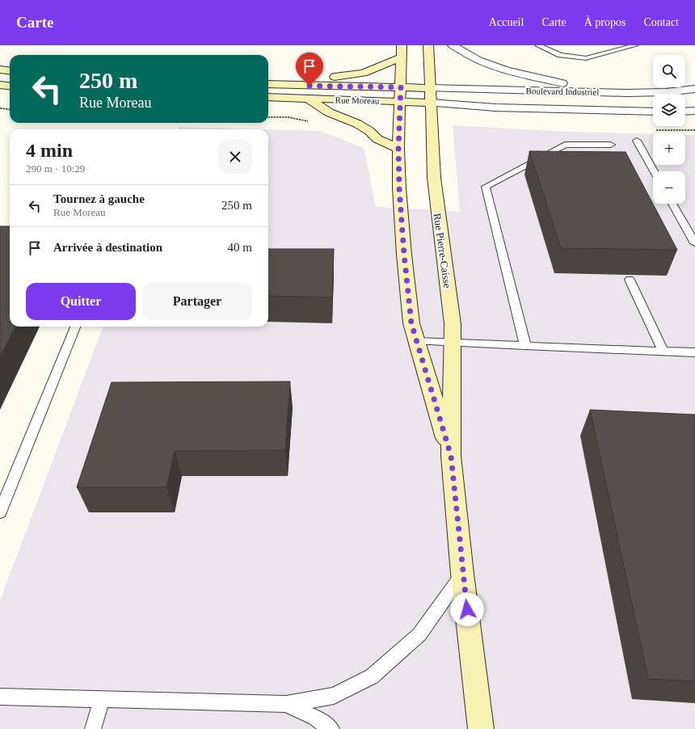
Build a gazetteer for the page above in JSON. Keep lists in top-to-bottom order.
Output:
{
  "streets": {
    "main road": ["Rue Moreau", "Rue Pierre-Caisse"],
    "street": ["Boulevard Industriel"]
  },
  "crossings": [
    ["Boulevard Industriel", "Rue Moreau"],
    ["Boulevard Industriel", "Rue Pierre-Caisse"],
    ["Rue Moreau", "Rue Pierre-Caisse"]
  ],
  "page": {
    "header": "Carte",
    "nav": [
      "Accueil",
      "Carte",
      "À propos",
      "Contact"
    ],
    "map_buttons": ["+", "−"],
    "turn": ["250 m", "Rue Moreau"],
    "heading": ["4 min", "290 m · 10:29"],
    "list": [
      {
        "name": "Tournez à gauche",
        "note": "Rue Moreau",
        "value": "250 m"
      },
      {
        "name": "Arrivée à destination",
        "value": "40 m"
      }
    ],
    "buttons": ["Quitter", "Partager"]
  }
}
